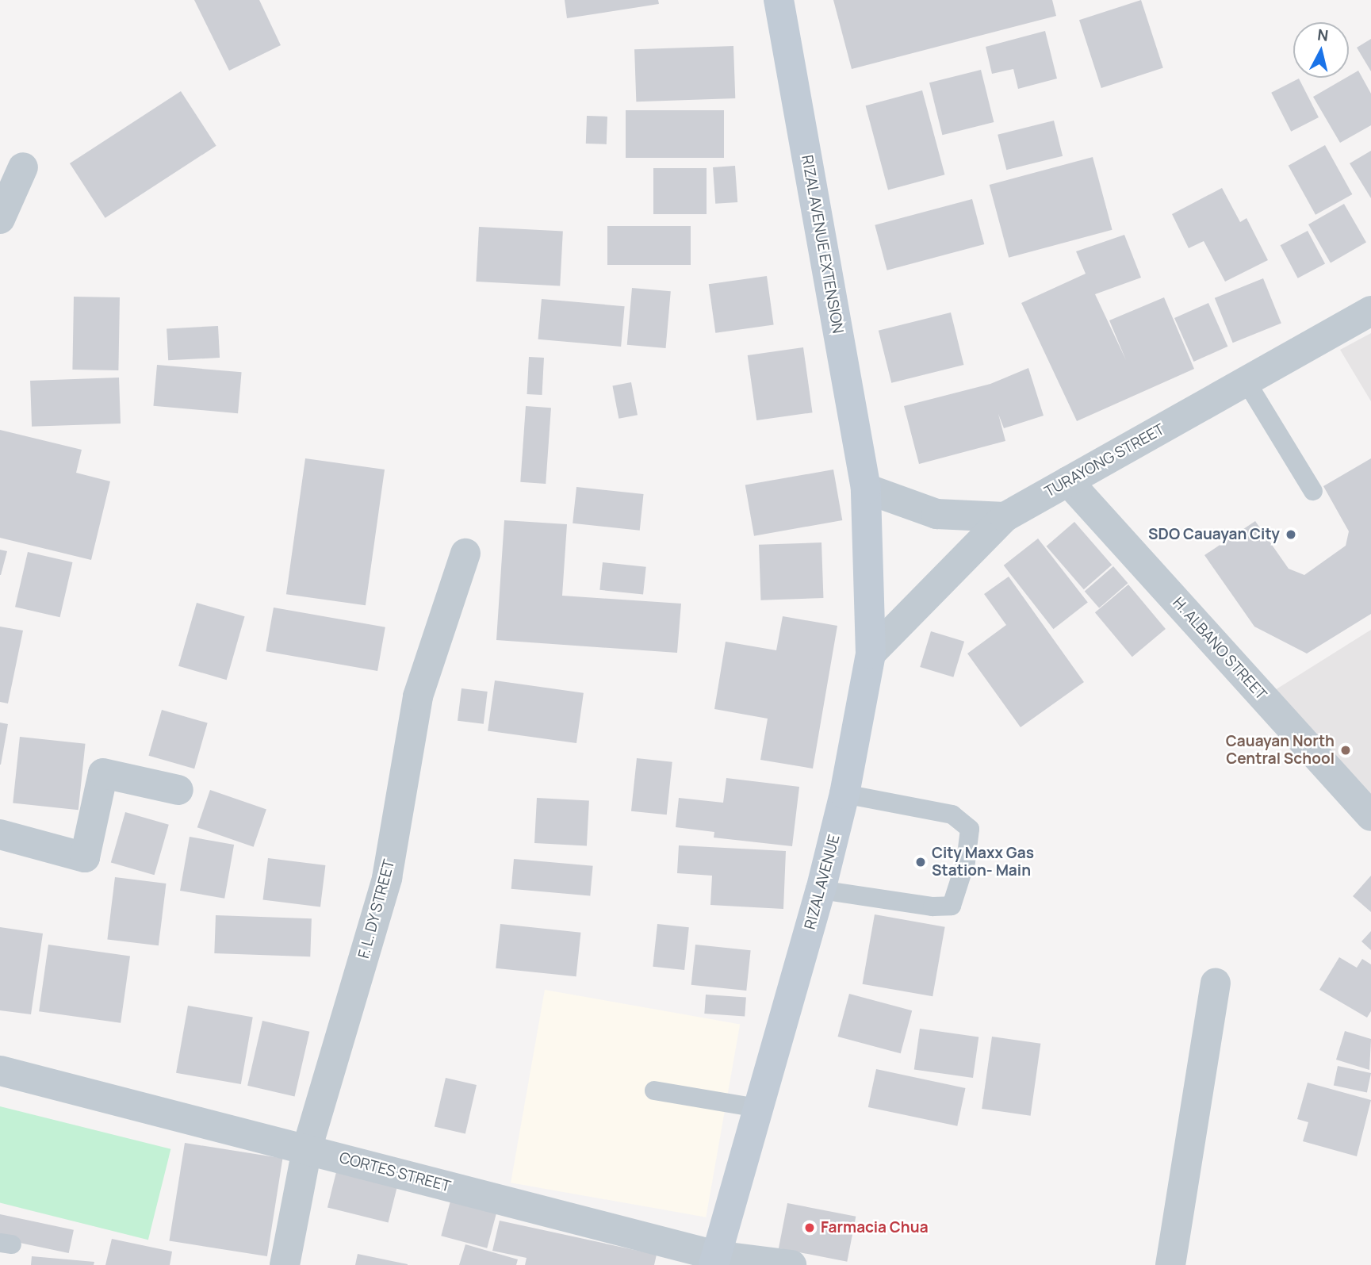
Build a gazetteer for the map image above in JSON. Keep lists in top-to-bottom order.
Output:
{
  "streets": {
    "main road": ["RIZAL AVENUE EXTENSION", "RIZAL AVENUE"],
    "street": [
      "TURAYONG STREET",
      "H. ALBANO STREET",
      "F. L. DY STREET",
      "CORTES STREET"
    ]
  },
  "crossings": [
    ["RIZAL AVENUE EXTENSION", "RIZAL AVENUE"],
    ["TURAYONG STREET", "H. ALBANO STREET"],
    ["TURAYONG STREET", "RIZAL AVENUE"],
    ["RIZAL AVENUE", "CORTES STREET"],
    ["F. L. DY STREET", "CORTES STREET"]
  ],
  "places": [
    "SDO Cauayan City",
    "Cauayan North Central School",
    "City Maxx Gas Station- Main",
    "Farmacia Chua"
  ],
  "north": "top"
}
